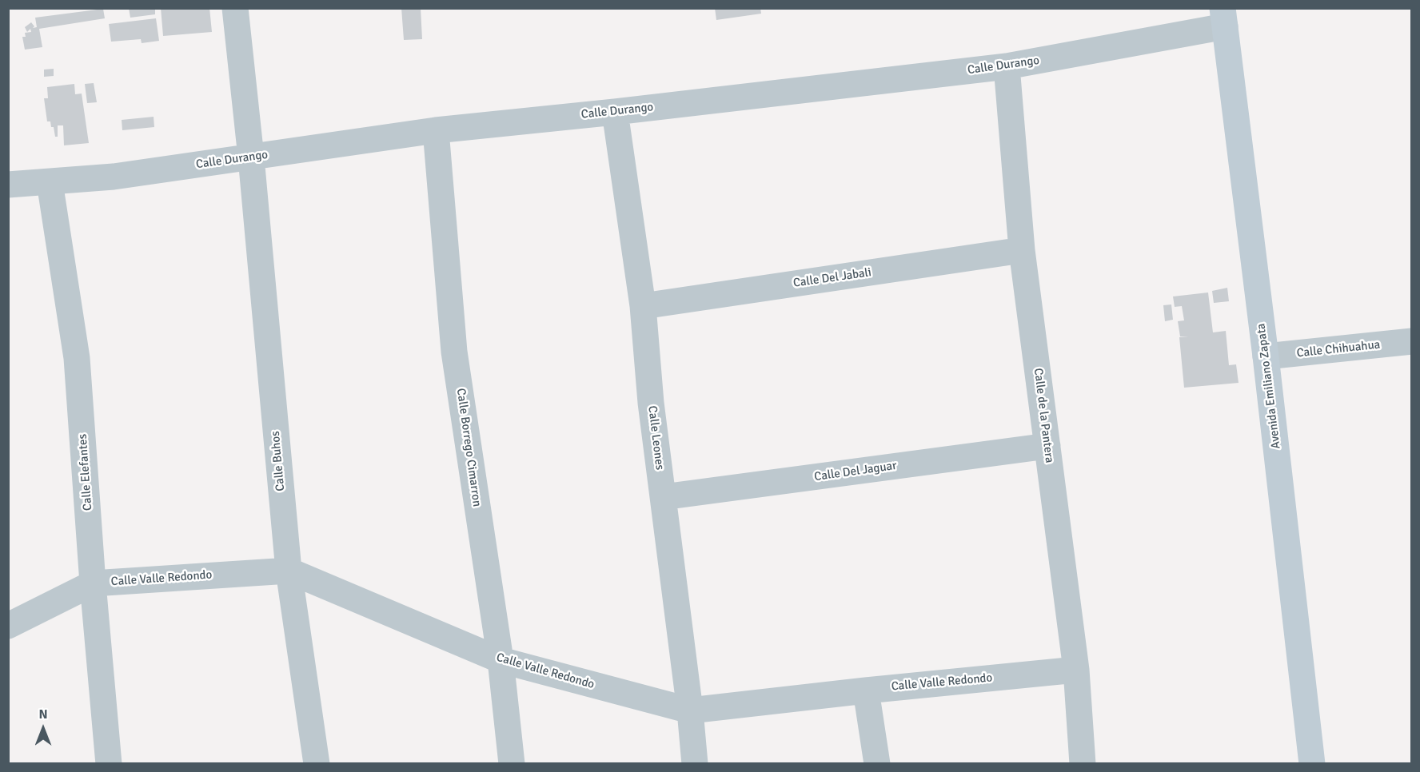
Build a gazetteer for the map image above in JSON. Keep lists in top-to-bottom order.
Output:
{
  "streets": {
    "main road": ["Avenida Emiliano Zapata"],
    "street": [
      "Calle Durango",
      "Calle Del Jabali",
      "Calle Chihuahua",
      "Calle de la Pantera",
      "Calle Leones",
      "Calle Borrego Cimarron",
      "Calle Buhos",
      "Calle Del Jaguar",
      "Calle Elefantes",
      "Calle Valle Redondo"
    ]
  },
  "crossings": [
    ["Calle Durango", "Avenida Emiliano Zapata"],
    ["Calle Durango", "Calle de la Pantera"],
    ["Calle Durango", "Calle Leones"],
    ["Calle Durango", "Calle Borrego Cimarron"],
    ["Calle Durango", "Calle Buhos"],
    ["Calle Durango", "Calle Elefantes"],
    ["Calle Del Jabali", "Calle de la Pantera"],
    ["Calle Del Jabali", "Calle Leones"],
    ["Calle Chihuahua", "Avenida Emiliano Zapata"],
    ["Calle de la Pantera", "Calle Del Jaguar"],
    ["Calle de la Pantera", "Calle Valle Redondo"],
    ["Calle Leones", "Calle Del Jaguar"],
    ["Calle Leones", "Calle Valle Redondo"],
    ["Calle Borrego Cimarron", "Calle Valle Redondo"],
    ["Calle Buhos", "Calle Valle Redondo"],
    ["Calle Elefantes", "Calle Valle Redondo"]
  ],
  "north": "top"
}
